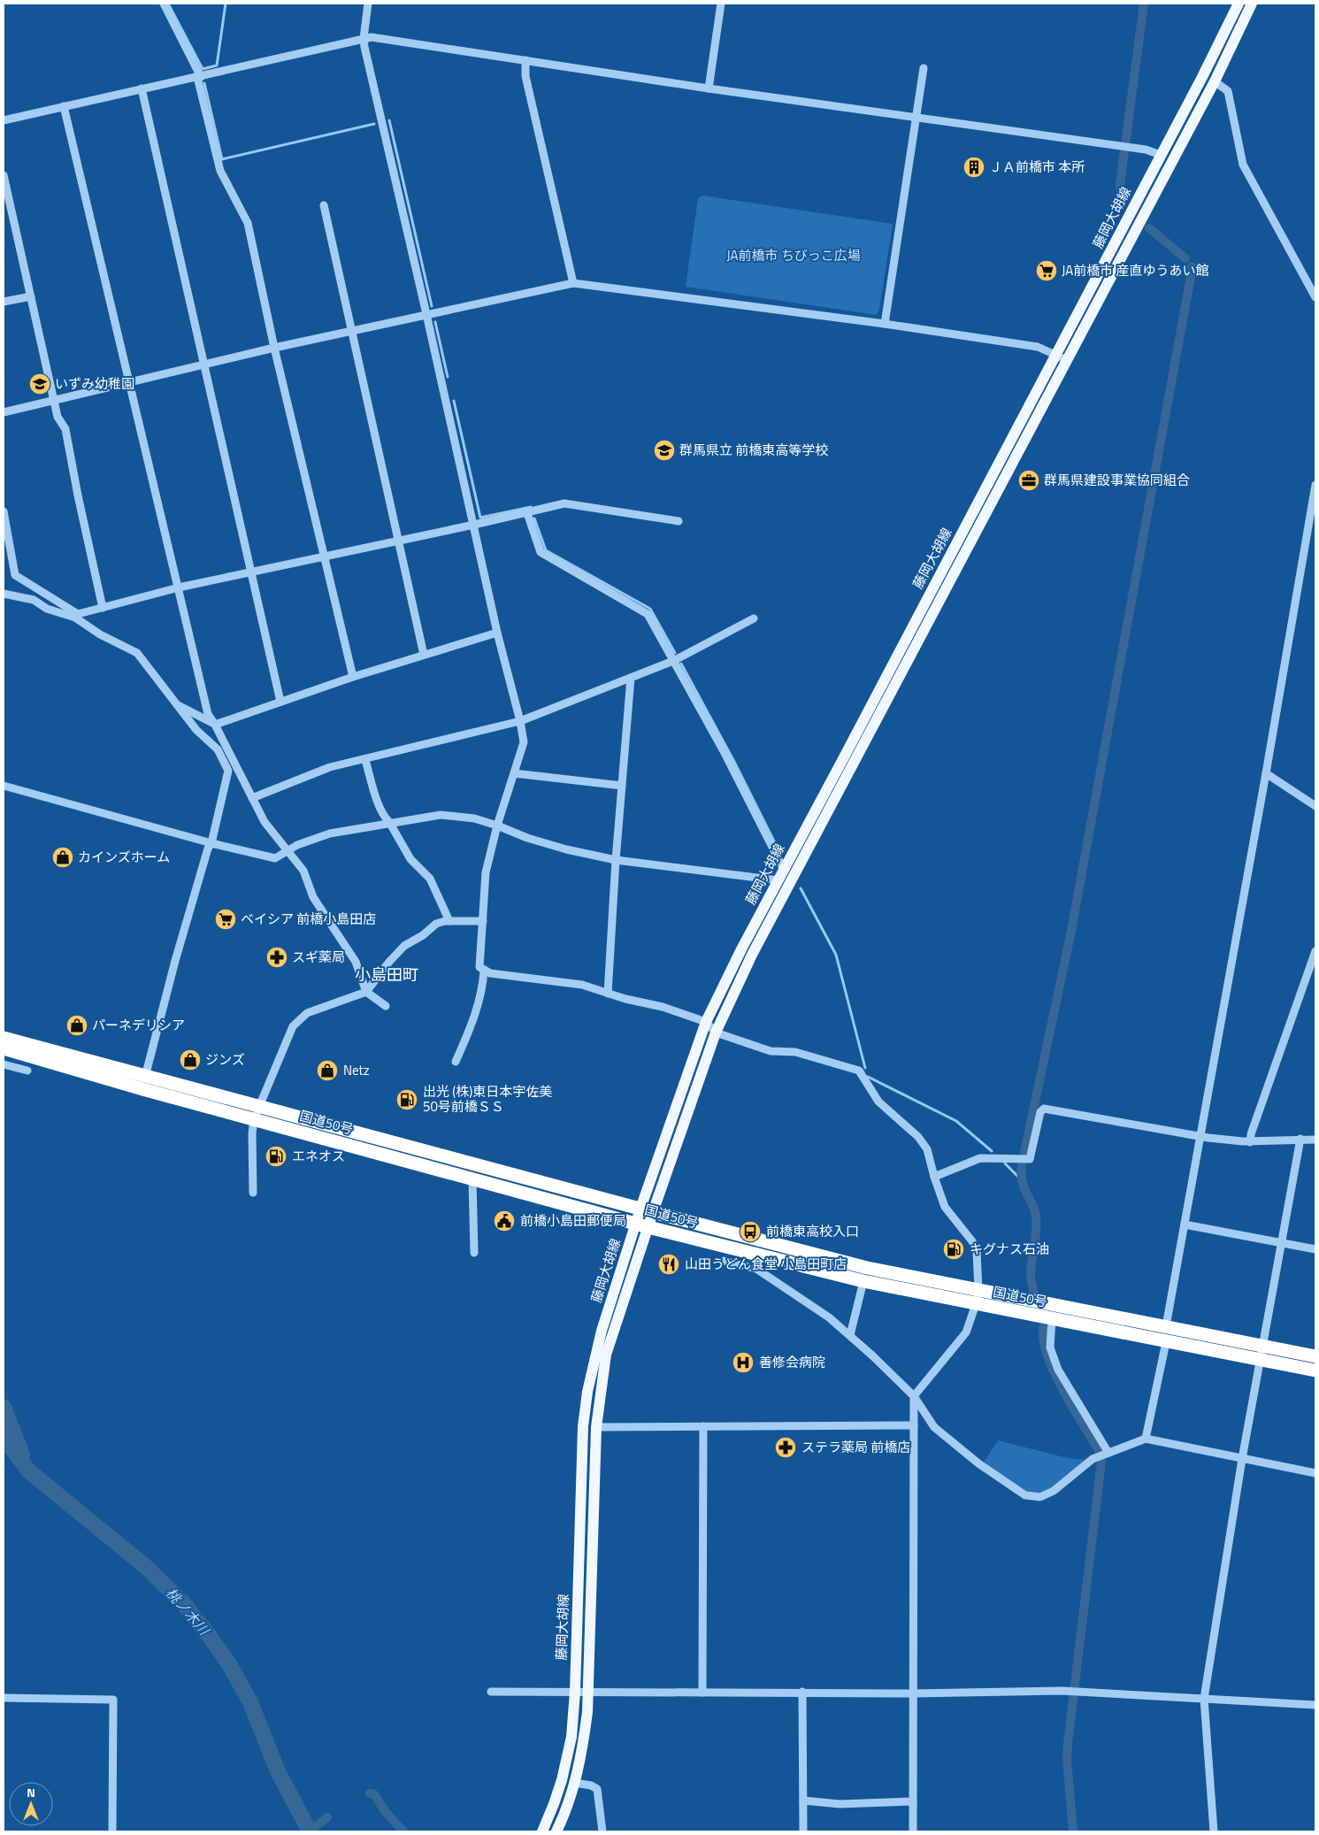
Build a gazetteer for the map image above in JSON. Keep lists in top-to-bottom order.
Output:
{
  "streets": {
    "highway": ["国道50号"],
    "main road": ["藤岡大胡線"]
  },
  "crossings": [
    ["藤岡大胡線", "国道50号"]
  ],
  "districts": ["小島田町"],
  "water": ["桃ノ木川"],
  "parks": ["JA前橋市 ちびっこ広場"],
  "places": {
    "building": ["ＪＡ前橋市 本所"],
    "supermarket": ["JA前橋市 産直ゆうあい館", "ベイシア 前橋小島田店"],
    "school or university": ["いずみ幼稚園", "群馬県立 前橋東高等学校"],
    "office": ["群馬県建設事業協同組合"],
    "shop": [
      "カインズホーム",
      "パーネデリシア",
      "ジンズ",
      "Netz"
    ],
    "pharmacy": ["スギ薬局", "ステラ薬局 前橋店"],
    "fuel station": ["出光 (株)東日本宇佐美 50号前橋ＳＳ", "エネオス", "キグナス石油"],
    "public building": ["前橋小島田郵便局"],
    "bus stop": ["前橋東高校入口"],
    "restaurant": ["山田うどん食堂 小島田町店"],
    "hospital": ["善修会病院"]
  },
  "north": "top"
}
